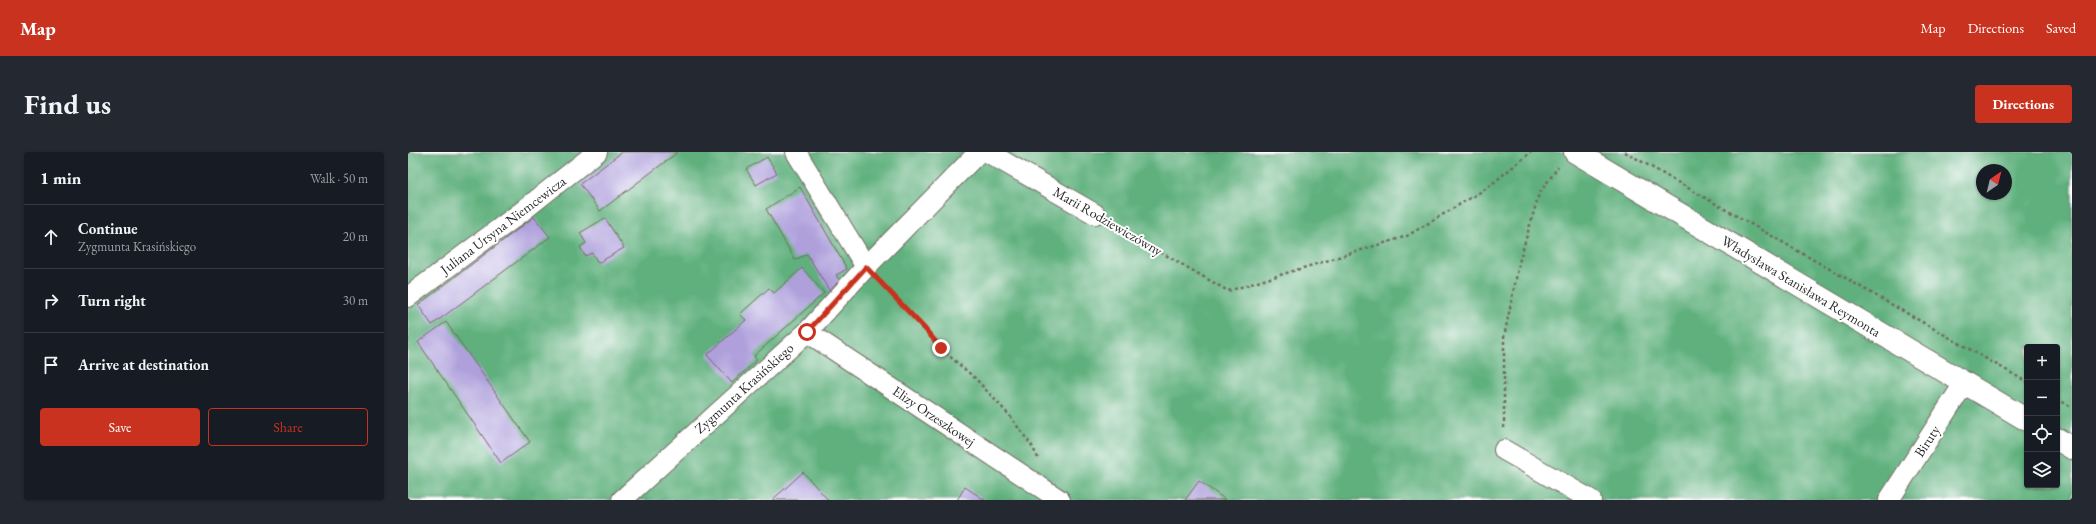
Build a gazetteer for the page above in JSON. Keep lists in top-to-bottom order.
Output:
{
  "streets": {
    "street": [
      "Marii Rodziewiczówny",
      "Juliana Ursyna Niemcewicza",
      "Władysława Stanisława Reymonta",
      "Zygmunta Krasińskiego",
      "Elizy Orzeszkowej",
      "Biruty"
    ]
  },
  "crossings": [
    ["Władysława Stanisława Reymonta", "Biruty"],
    ["Zygmunta Krasińskiego", "Elizy Orzeszkowej"]
  ],
  "north": "top right",
  "page": {
    "header": "Map",
    "nav": ["Map", "Directions", "Saved"],
    "buttons": [
      "Directions",
      ["Save", "Share"]
    ],
    "title": "Find us",
    "heading": ["1 min", "Walk · 50 m"],
    "list": [
      ["Continue", "Zygmunta Krasińskiego", "20 m"],
      ["Turn right", "30 m"],
      "Arrive at destination"
    ],
    "map_buttons": ["+", "−"]
  }
}
